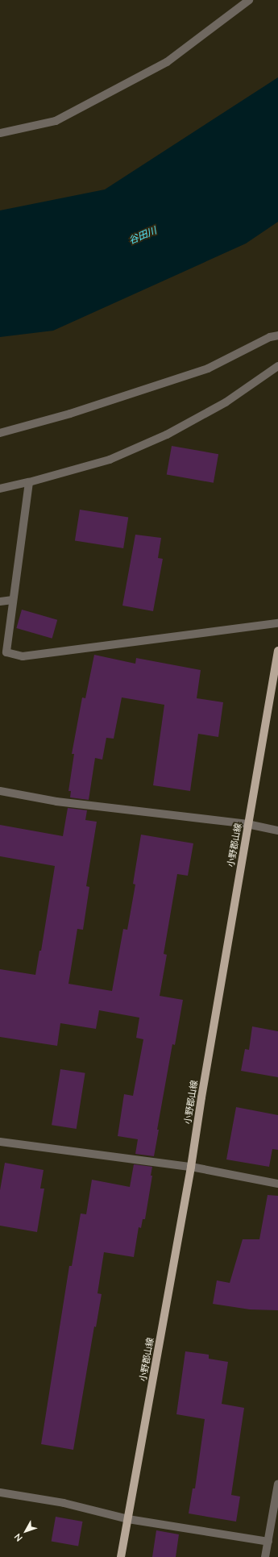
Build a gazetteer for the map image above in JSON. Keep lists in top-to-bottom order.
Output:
{
  "streets": {
    "main road": ["小野郡山線"]
  },
  "water": ["谷田川"],
  "north": "bottom left"
}
